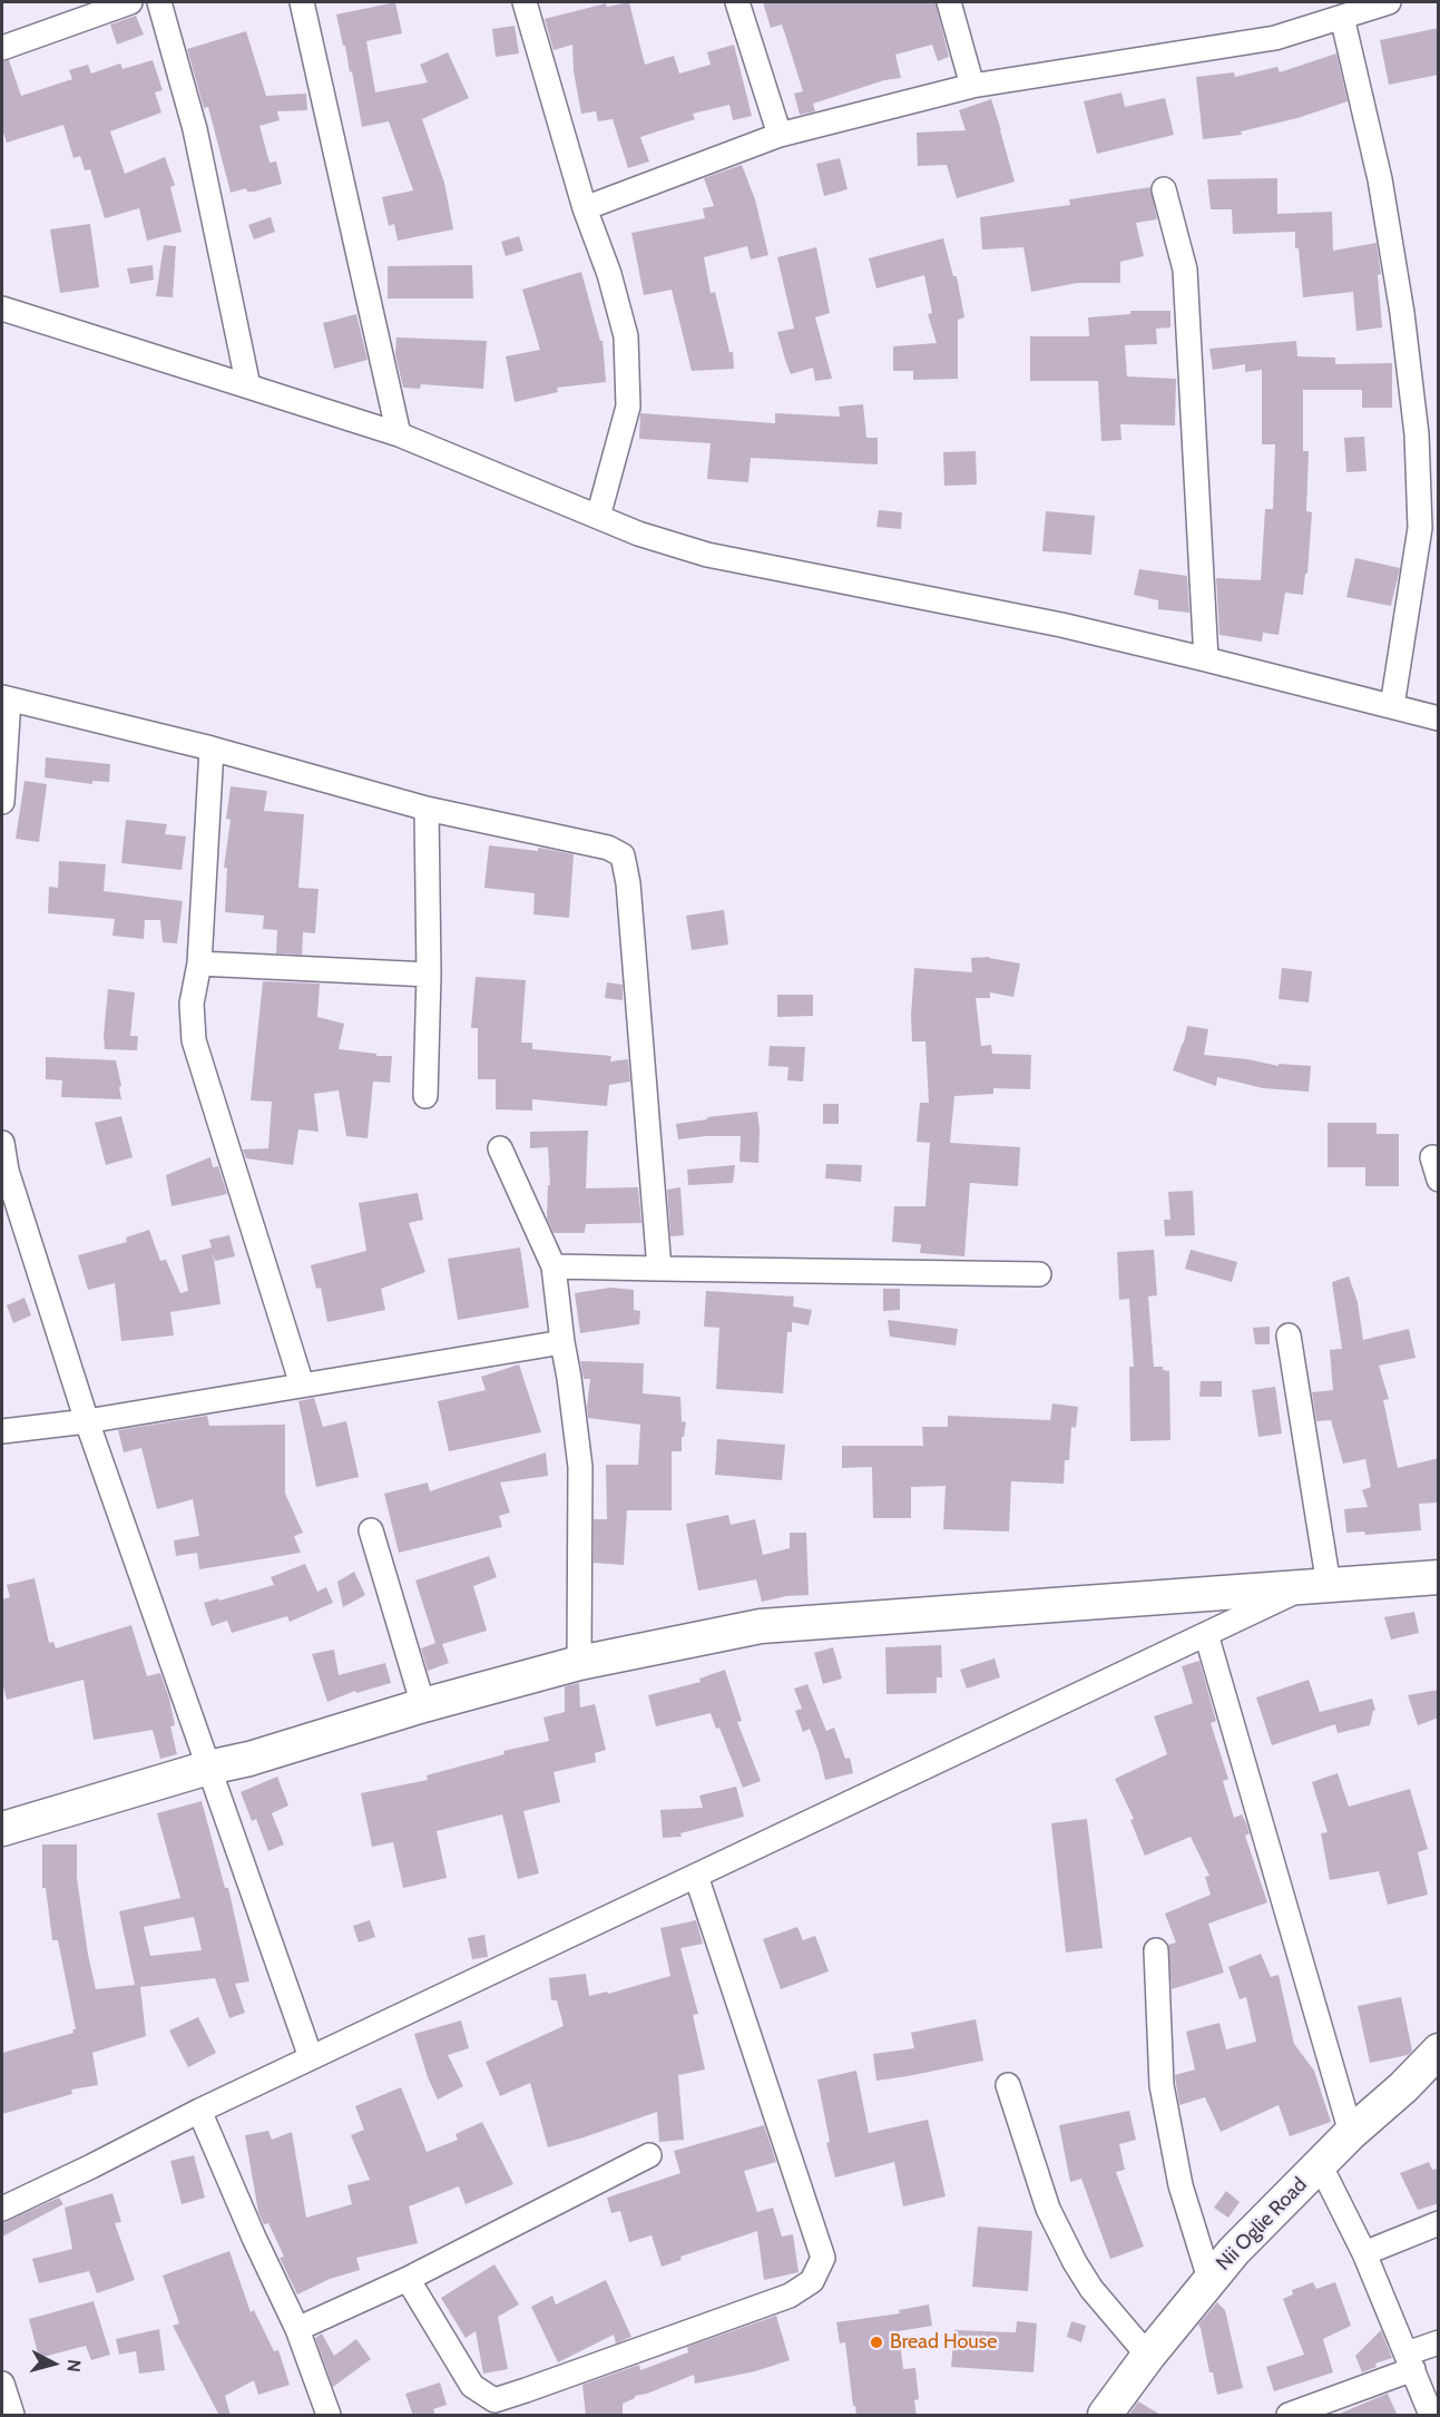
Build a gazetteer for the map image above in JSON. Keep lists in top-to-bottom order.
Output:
{
  "streets": {
    "street": ["Nii Oglie Road"]
  },
  "places": ["Bread House"],
  "north": "right"
}
